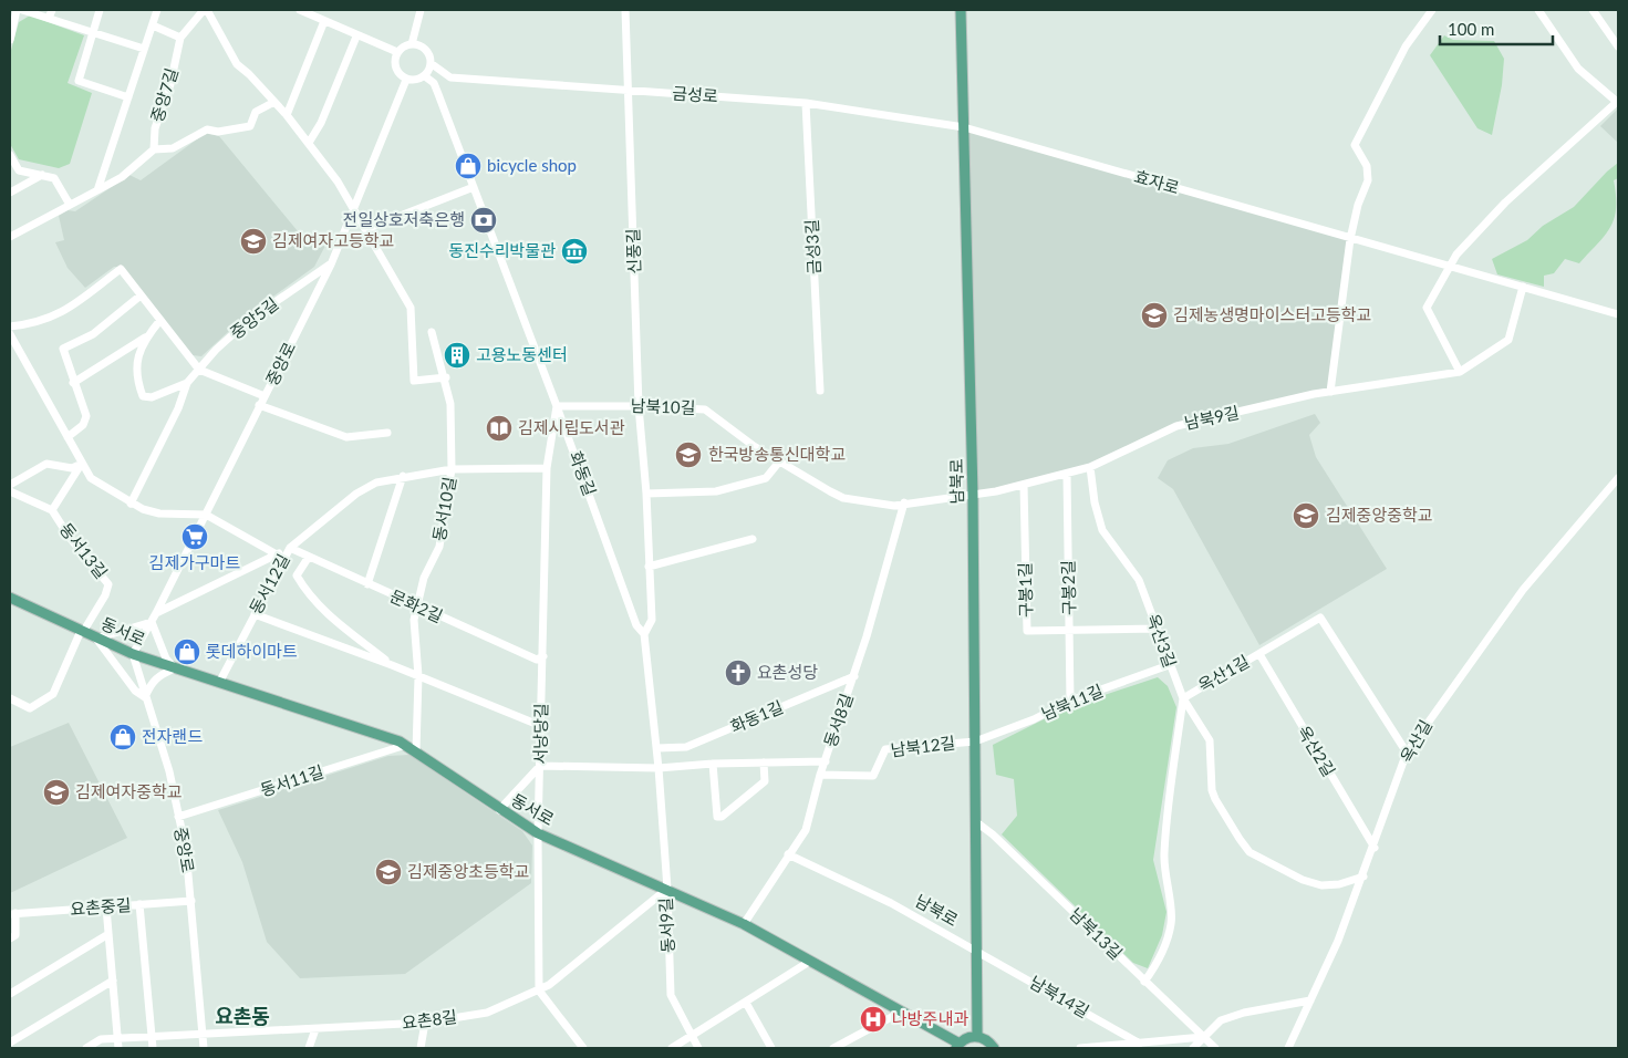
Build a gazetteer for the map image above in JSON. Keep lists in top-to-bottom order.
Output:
{
  "streets": {
    "main road": ["남북로", "동서로"],
    "street": [
      "중앙7길",
      "금성로",
      "효자로",
      "금성3길",
      "신풍길",
      "중앙5길",
      "중앙로",
      "남북10길",
      "남북9길",
      "화동길",
      "동서10길",
      "동서13길",
      "동서12길",
      "구봉2길",
      "구봉1길",
      "문화2길",
      "옥산3길",
      "옥산1길",
      "남북11길",
      "화동1길",
      "동서8길",
      "서낭당길",
      "옥산길",
      "남북12길",
      "옥산2길",
      "동서11길",
      "요촌중길",
      "동서9길",
      "남북13길",
      "남북14길",
      "요촌8길"
    ]
  },
  "crossings": [
    ["중앙7길", "중앙로"],
    ["금성로", "효자로"],
    ["금성로", "금성3길"],
    ["금성로", "신풍길"],
    ["금성로", "중앙로"],
    ["금성로", "화동길"],
    ["금성로", "남북로"],
    ["효자로", "남북로"],
    ["신풍길", "남북10길"],
    ["신풍길", "화동길"],
    ["중앙5길", "중앙로"],
    ["중앙로", "화동길"],
    ["중앙로", "동서로"],
    ["중앙로", "동서11길"],
    ["중앙로", "요촌중길"],
    ["중앙로", "요촌8길"],
    ["남북10길", "남북9길"],
    ["남북10길", "화동길"],
    ["남북10길", "남북로"],
    ["남북10길", "동서8길"],
    ["남북10길", "서낭당길"],
    ["남북9길", "남북로"],
    ["남북9길", "구봉2길"],
    ["남북9길", "구봉1길"],
    ["남북9길", "옥산3길"],
    ["화동길", "동서로"],
    ["화동길", "화동1길"],
    ["화동길", "서낭당길"],
    ["화동길", "동서9길"],
    ["남북로", "남북11길"],
    ["남북로", "동서8길"],
    ["남북로", "남북12길"],
    ["남북로", "남북13길"],
    ["남북로", "남북14길"],
    ["동서10길", "동서12길"],
    ["동서10길", "문화2길"],
    ["동서10길", "동서로"],
    ["동서13길", "동서로"],
    ["동서12길", "문화2길"],
    ["동서12길", "동서로"],
    ["동서12길", "서낭당길"],
    ["구봉2길", "구봉1길"],
    ["구봉2길", "남북11길"],
    ["구봉1길", "옥산3길"],
    ["문화2길", "서낭당길"],
    ["동서로", "동서8길"],
    ["동서로", "서낭당길"],
    ["동서로", "동서11길"],
    ["동서로", "동서9길"],
    ["옥산3길", "옥산1길"],
    ["옥산3길", "남북11길"],
    ["옥산3길", "옥산길"],
    ["옥산1길", "옥산길"],
    ["옥산1길", "옥산2길"],
    ["옥산1길", "남북13길"],
    ["남북11길", "남북12길"],
    ["화동1길", "동서8길"],
    ["동서8길", "남북12길"],
    ["서낭당길", "동서9길"],
    ["서낭당길", "요촌8길"],
    ["옥산길", "옥산2길"],
    ["동서9길", "요촌8길"]
  ],
  "districts": ["요촌동"],
  "places": {
    "shop": ["bicycle shop", "롯데하이마트", "전자랜드"],
    "bank": ["전일상호저축은행"],
    "school or university": [
      "김제여자고등학교",
      "김제농생명마이스터고등학교",
      "한국방송통신대학교",
      "김제중앙중학교",
      "김제여자중학교",
      "김제중앙초등학교"
    ],
    "museum": ["동진수리박물관"],
    "building": ["고용노동센터"],
    "library": ["김제시립도서관"],
    "supermarket": ["김제가구마트"],
    "church": ["요촌성당"],
    "hospital": ["나방주내과"]
  },
  "scale_bar": "100 m"
}
